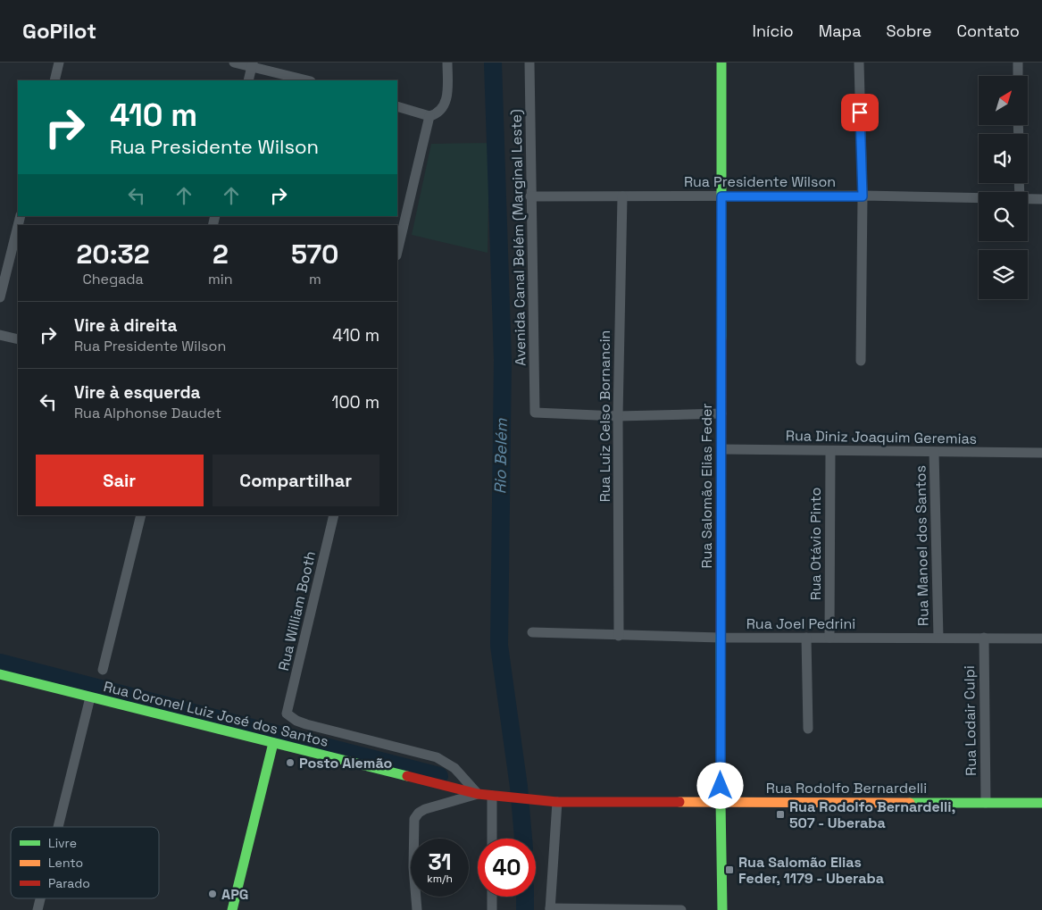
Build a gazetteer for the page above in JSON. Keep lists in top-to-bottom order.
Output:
{
  "streets": {
    "street": [
      "Rua Presidente Wilson",
      "Avenida Canal Belém (Marginal Leste)",
      "Rua Luiz Celso Bornancin",
      "Rua Diniz Joaquim Geremias",
      "Rua Salomão Elias Feder",
      "Rua Otávio Pinto",
      "Rua Manoel dos Santos",
      "Rua William Booth",
      "Rua Joel Pedrini",
      "Rua Coronel Luiz José dos Santos",
      "Rua Lodair Culpi",
      "Rua Rodolfo Bernardelli"
    ]
  },
  "crossings": [
    ["Rua Presidente Wilson", "Avenida Canal Belém (Marginal Leste)"],
    ["Rua Presidente Wilson", "Rua Luiz Celso Bornancin"],
    ["Rua Presidente Wilson", "Rua Salomão Elias Feder"],
    ["Avenida Canal Belém (Marginal Leste)", "Rua Luiz Celso Bornancin"],
    ["Rua Luiz Celso Bornancin", "Rua Joel Pedrini"],
    ["Rua Diniz Joaquim Geremias", "Rua Salomão Elias Feder"],
    ["Rua Diniz Joaquim Geremias", "Rua Otávio Pinto"],
    ["Rua Diniz Joaquim Geremias", "Rua Manoel dos Santos"],
    ["Rua Salomão Elias Feder", "Rua Joel Pedrini"],
    ["Rua Salomão Elias Feder", "Rua Rodolfo Bernardelli"],
    ["Rua Otávio Pinto", "Rua Joel Pedrini"],
    ["Rua Manoel dos Santos", "Rua Joel Pedrini"],
    ["Rua William Booth", "Rua Coronel Luiz José dos Santos"],
    ["Rua Joel Pedrini", "Rua Lodair Culpi"],
    ["Rua Coronel Luiz José dos Santos", "Rua Rodolfo Bernardelli"],
    ["Rua Lodair Culpi", "Rua Rodolfo Bernardelli"]
  ],
  "water": ["Rio Belém"],
  "places": {
    "other": ["Posto Alemão", "APG"],
    "transit": ["Rua Rodolfo Bernardelli, 507 - Uberaba", "Rua Salomão Elias Feder, 1179 - Uberaba"]
  },
  "legend": ["Livre", "Lento", "Parado"],
  "north": "top right",
  "page": {
    "header": "GoPilot",
    "nav": [
      "Início",
      "Mapa",
      "Sobre",
      "Contato"
    ],
    "turn": ["410 m", "Rua Presidente Wilson"],
    "eta": [
      "20:32",
      "Chegada",
      "2",
      "min",
      "570",
      "m"
    ],
    "list": [
      {
        "name": "Vire à direita",
        "note": "Rua Presidente Wilson",
        "value": "410 m"
      },
      {
        "name": "Vire à esquerda",
        "note": "Rua Alphonse Daudet",
        "value": "100 m"
      }
    ],
    "buttons": ["Sair", "Compartilhar"],
    "speed": "31 km/h",
    "limit": "40"
  }
}
